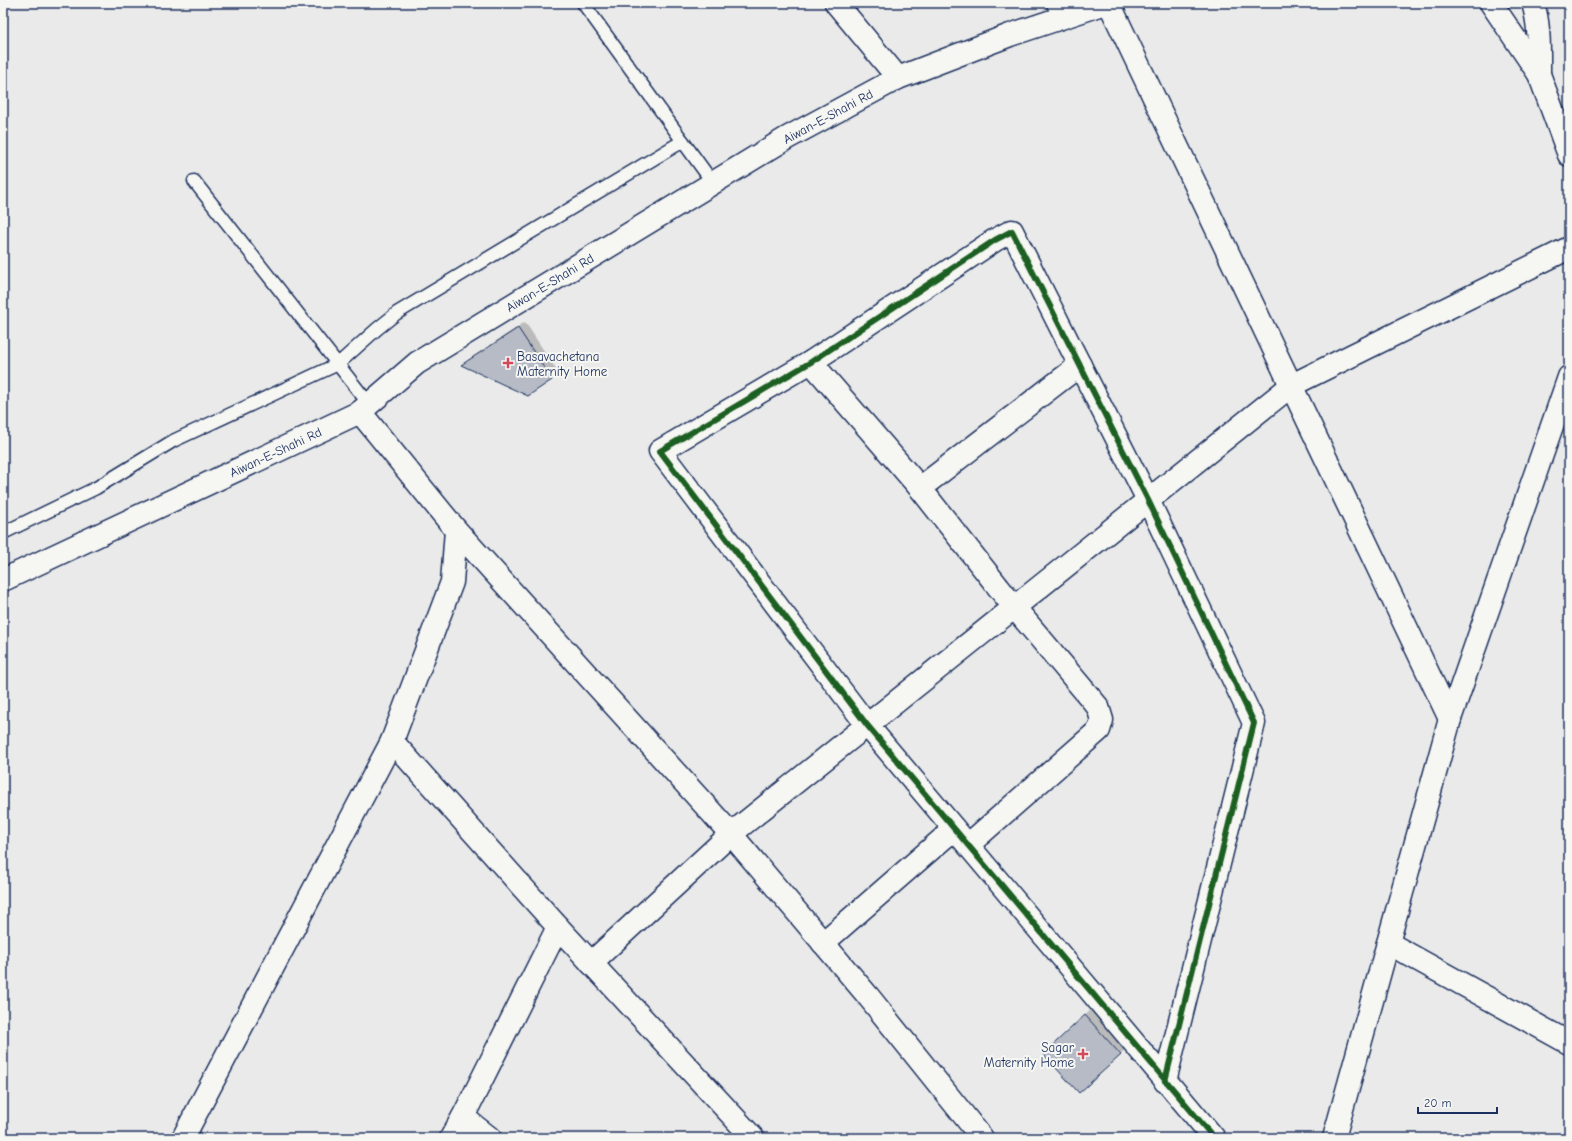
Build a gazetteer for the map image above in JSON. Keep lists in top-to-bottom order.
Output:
{
  "streets": {
    "street": ["Aiwan-E-Shahi Rd"]
  },
  "places": {
    "health": ["Basavachetana Maternity Home", "Sagar Maternity Home"]
  },
  "scale_bar": "20 m"
}
